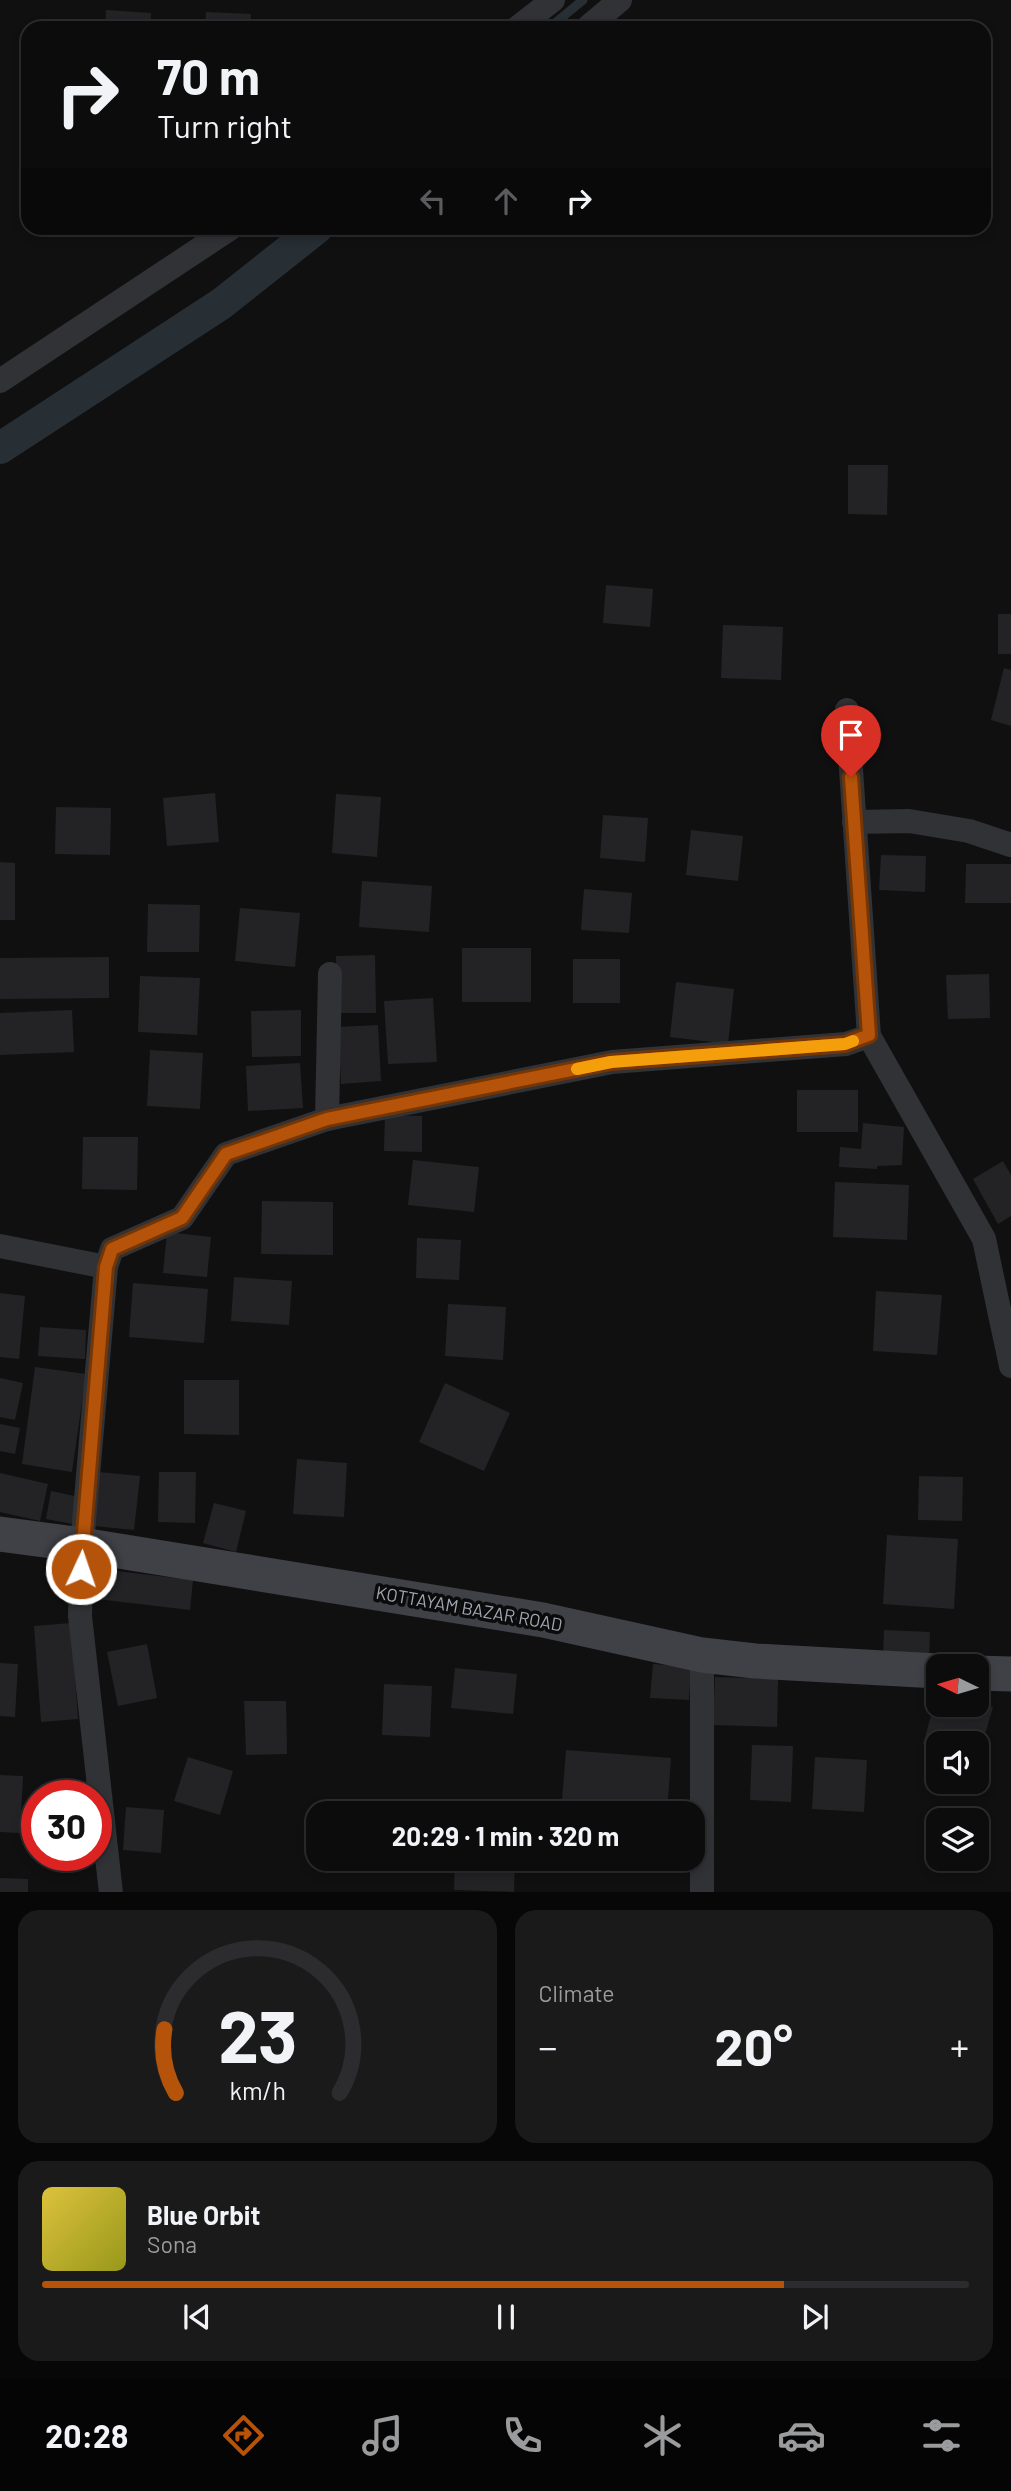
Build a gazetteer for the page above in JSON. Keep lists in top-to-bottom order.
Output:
{
  "streets": {
    "main road": ["KOTTAYAM BAZAR ROAD"]
  },
  "north": "left",
  "page": {
    "turn": ["70 m", "Turn right"],
    "limit": "30",
    "trip": "20:29 · 1 min · 320 m",
    "tile": "Climate",
    "heat": ["−", "20°", "+"],
    "song": ["Blue Orbit", "Sona"],
    "tabs": "20:28",
    "gauge": ["23", "km/h"]
  }
}
